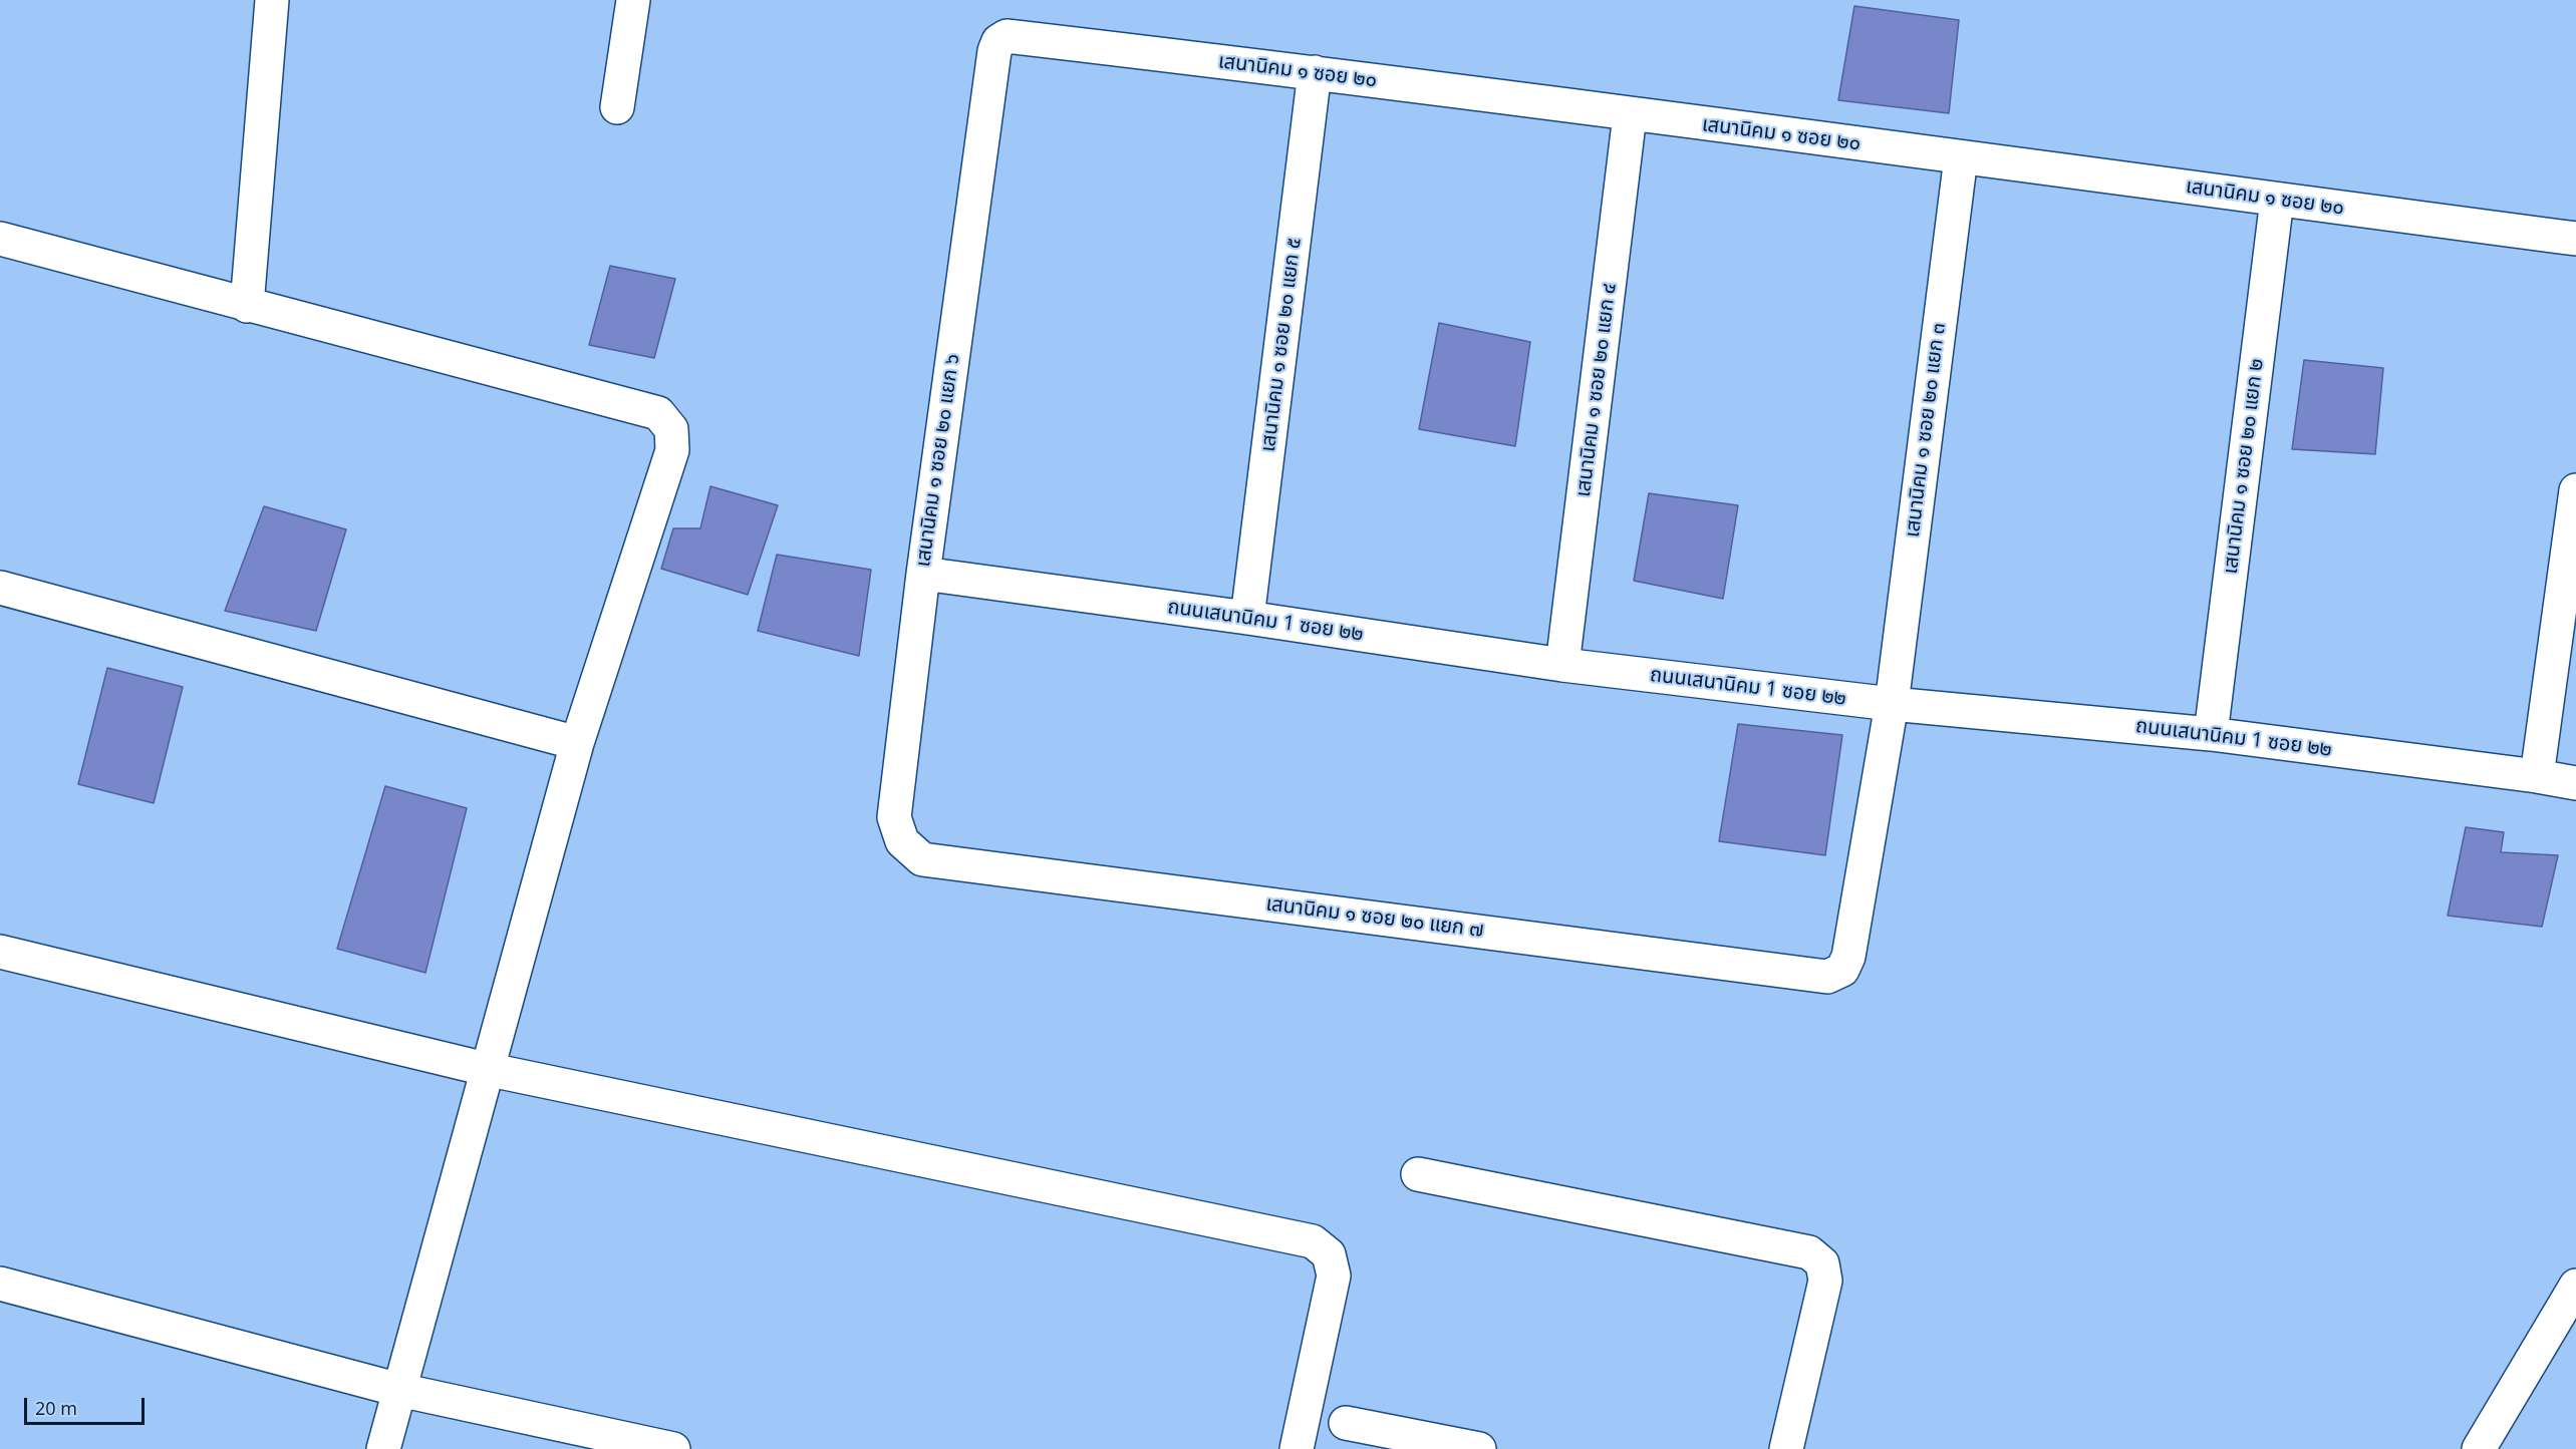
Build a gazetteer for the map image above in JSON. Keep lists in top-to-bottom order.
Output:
{
  "streets": {
    "street": [
      "เสนานิคม ๑ ซอย ๒๐",
      "เสนานิคม ๑ ซอย ๒๐ แยก ๕",
      "เสนานิคม ๑ ซอย ๒๐ แยก ๔",
      "เสนานิคม ๑ ซอย ๒๐ แยก ๓",
      "เสนานิคม ๑ ซอย ๒๐ แยก ๖",
      "เสนานิคม ๑ ซอย ๒๐ แยก ๒",
      "ถนนเสนานิคม 1 ซอย ๒๒",
      "เสนานิคม ๑ ซอย ๒๐ แยก ๗"
    ]
  },
  "crossings": [
    ["เสนานิคม ๑ ซอย ๒๐", "เสนานิคม ๑ ซอย ๒๐ แยก ๕"],
    ["เสนานิคม ๑ ซอย ๒๐", "เสนานิคม ๑ ซอย ๒๐ แยก ๔"],
    ["เสนานิคม ๑ ซอย ๒๐", "เสนานิคม ๑ ซอย ๒๐ แยก ๓"],
    ["เสนานิคม ๑ ซอย ๒๐", "เสนานิคม ๑ ซอย ๒๐ แยก ๖"],
    ["เสนานิคม ๑ ซอย ๒๐", "เสนานิคม ๑ ซอย ๒๐ แยก ๒"],
    ["เสนานิคม ๑ ซอย ๒๐ แยก ๕", "ถนนเสนานิคม 1 ซอย ๒๒"],
    ["เสนานิคม ๑ ซอย ๒๐ แยก ๔", "ถนนเสนานิคม 1 ซอย ๒๒"],
    ["เสนานิคม ๑ ซอย ๒๐ แยก ๓", "ถนนเสนานิคม 1 ซอย ๒๒"],
    ["เสนานิคม ๑ ซอย ๒๐ แยก ๓", "เสนานิคม ๑ ซอย ๒๐ แยก ๗"],
    ["เสนานิคม ๑ ซอย ๒๐ แยก ๖", "ถนนเสนานิคม 1 ซอย ๒๒"],
    ["เสนานิคม ๑ ซอย ๒๐ แยก ๖", "เสนานิคม ๑ ซอย ๒๐ แยก ๗"],
    ["เสนานิคม ๑ ซอย ๒๐ แยก ๒", "ถนนเสนานิคม 1 ซอย ๒๒"]
  ],
  "scale_bar": "20 m"
}
